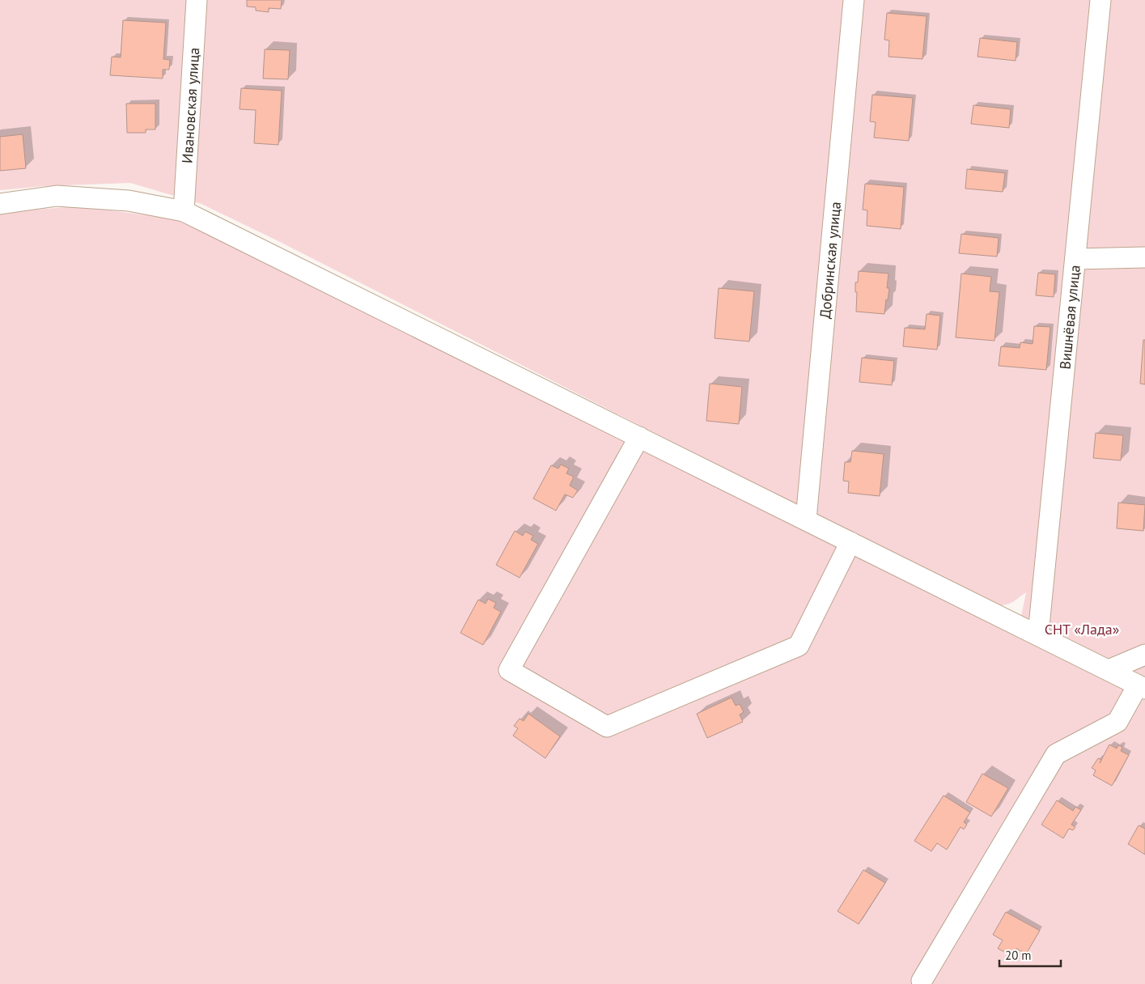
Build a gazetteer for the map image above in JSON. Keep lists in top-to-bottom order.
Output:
{
  "streets": {
    "street": ["Ивановская улица", "Добринская улица", "Вишнёвая улица"]
  },
  "parks": ["СНТ «Лада»"],
  "scale_bar": "20 m"
}
